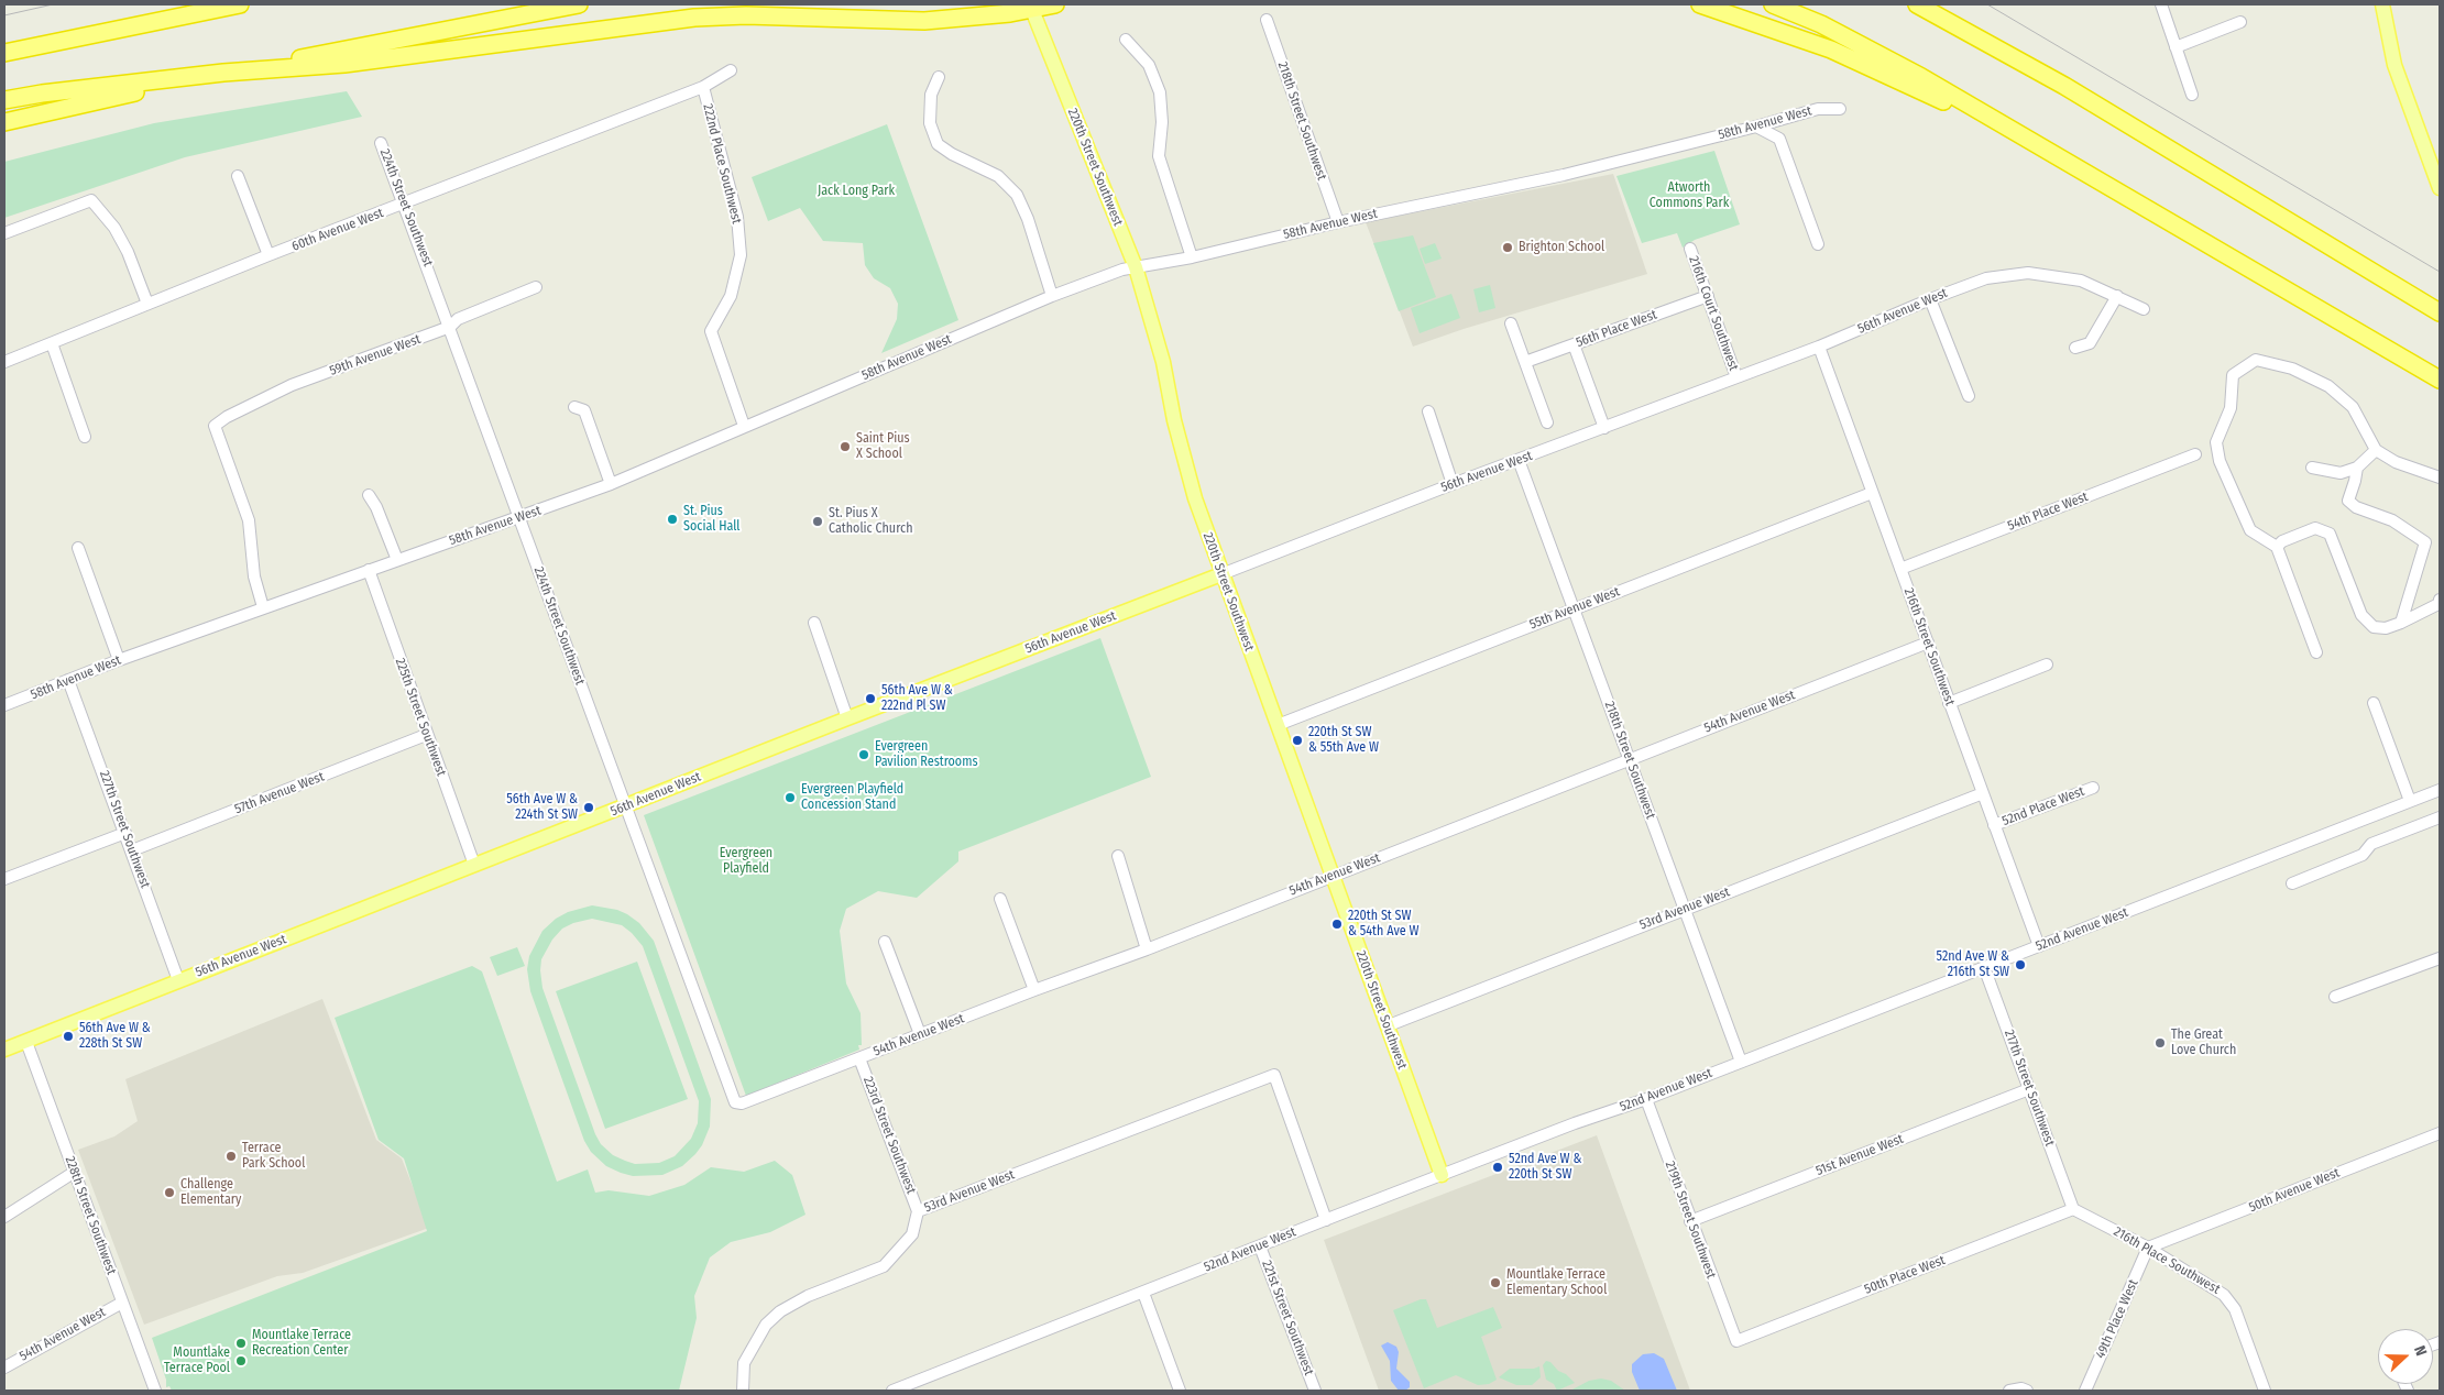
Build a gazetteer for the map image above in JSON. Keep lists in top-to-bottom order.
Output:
{
  "streets": {
    "main road": ["220th Street Southwest", "56th Avenue West"],
    "street": [
      "218th Street Southwest",
      "58th Avenue West",
      "222nd Place Southwest",
      "224th Street Southwest",
      "60th Avenue West",
      "216th Court Southwest",
      "56th Place West",
      "59th Avenue West",
      "54th Place West",
      "55th Avenue West",
      "216th Street Southwest",
      "54th Avenue West",
      "225th Street Southwest",
      "57th Avenue West",
      "52nd Place West",
      "227th Street Southwest",
      "53rd Avenue West",
      "52nd Avenue West",
      "217th Street Southwest",
      "223rd Street Southwest",
      "51st Avenue West",
      "50th Avenue West",
      "228th Street Southwest",
      "219th Street Southwest",
      "216th Place Southwest",
      "50th Place West",
      "221st Street Southwest",
      "49th Place West"
    ]
  },
  "crossings": [
    ["218th Street Southwest", "58th Avenue West"],
    ["218th Street Southwest", "56th Avenue West"],
    ["218th Street Southwest", "55th Avenue West"],
    ["218th Street Southwest", "54th Avenue West"],
    ["218th Street Southwest", "53rd Avenue West"],
    ["218th Street Southwest", "52nd Avenue West"],
    ["58th Avenue West", "222nd Place Southwest"],
    ["58th Avenue West", "220th Street Southwest"],
    ["58th Avenue West", "224th Street Southwest"],
    ["58th Avenue West", "59th Avenue West"],
    ["58th Avenue West", "225th Street Southwest"],
    ["58th Avenue West", "227th Street Southwest"],
    ["222nd Place Southwest", "60th Avenue West"],
    ["220th Street Southwest", "56th Avenue West"],
    ["220th Street Southwest", "55th Avenue West"],
    ["220th Street Southwest", "54th Avenue West"],
    ["220th Street Southwest", "53rd Avenue West"],
    ["220th Street Southwest", "52nd Avenue West"],
    ["224th Street Southwest", "60th Avenue West"],
    ["224th Street Southwest", "56th Avenue West"],
    ["224th Street Southwest", "59th Avenue West"],
    ["224th Street Southwest", "54th Avenue West"],
    ["56th Avenue West", "216th Court Southwest"],
    ["56th Avenue West", "216th Street Southwest"],
    ["56th Avenue West", "225th Street Southwest"],
    ["56th Avenue West", "227th Street Southwest"],
    ["56th Avenue West", "228th Street Southwest"],
    ["216th Court Southwest", "56th Place West"],
    ["54th Place West", "216th Street Southwest"],
    ["55th Avenue West", "216th Street Southwest"],
    ["216th Street Southwest", "54th Avenue West"],
    ["216th Street Southwest", "52nd Place West"],
    ["216th Street Southwest", "53rd Avenue West"],
    ["216th Street Southwest", "52nd Avenue West"],
    ["54th Avenue West", "223rd Street Southwest"],
    ["54th Avenue West", "228th Street Southwest"],
    ["225th Street Southwest", "57th Avenue West"],
    ["57th Avenue West", "227th Street Southwest"],
    ["53rd Avenue West", "52nd Avenue West"],
    ["53rd Avenue West", "223rd Street Southwest"],
    ["52nd Avenue West", "217th Street Southwest"],
    ["52nd Avenue West", "219th Street Southwest"],
    ["52nd Avenue West", "221st Street Southwest"],
    ["217th Street Southwest", "51st Avenue West"],
    ["217th Street Southwest", "216th Place Southwest"],
    ["217th Street Southwest", "50th Place West"],
    ["51st Avenue West", "219th Street Southwest"],
    ["50th Avenue West", "216th Place Southwest"],
    ["50th Avenue West", "49th Place West"],
    ["219th Street Southwest", "50th Place West"],
    ["216th Place Southwest", "50th Place West"],
    ["216th Place Southwest", "49th Place West"]
  ],
  "parks": ["Atworth Commons Park", "Jack Long Park", "Evergreen Playfield"],
  "places": [
    "Brighton School",
    "Saint Pius X School",
    "St. Pius Social Hall",
    "St. Pius X Catholic Church",
    "56th Ave W & 222nd Pl SW",
    "220th St SW & 55th Ave W",
    "Evergreen Pavilion Restrooms",
    "Evergreen Playfield Concession Stand",
    "56th Ave W & 224th St SW",
    "220th St SW & 54th Ave W",
    "52nd Ave W & 216th St SW",
    "56th Ave W & 228th St SW",
    "The Great Love Church",
    "Terrace Park School",
    "52nd Ave W & 220th St SW",
    "Challenge Elementary",
    "Mountlake Terrace Elementary School",
    "Mountlake Terrace Recreation Center",
    "Mountlake Terrace Pool"
  ],
  "north": "right"
}
